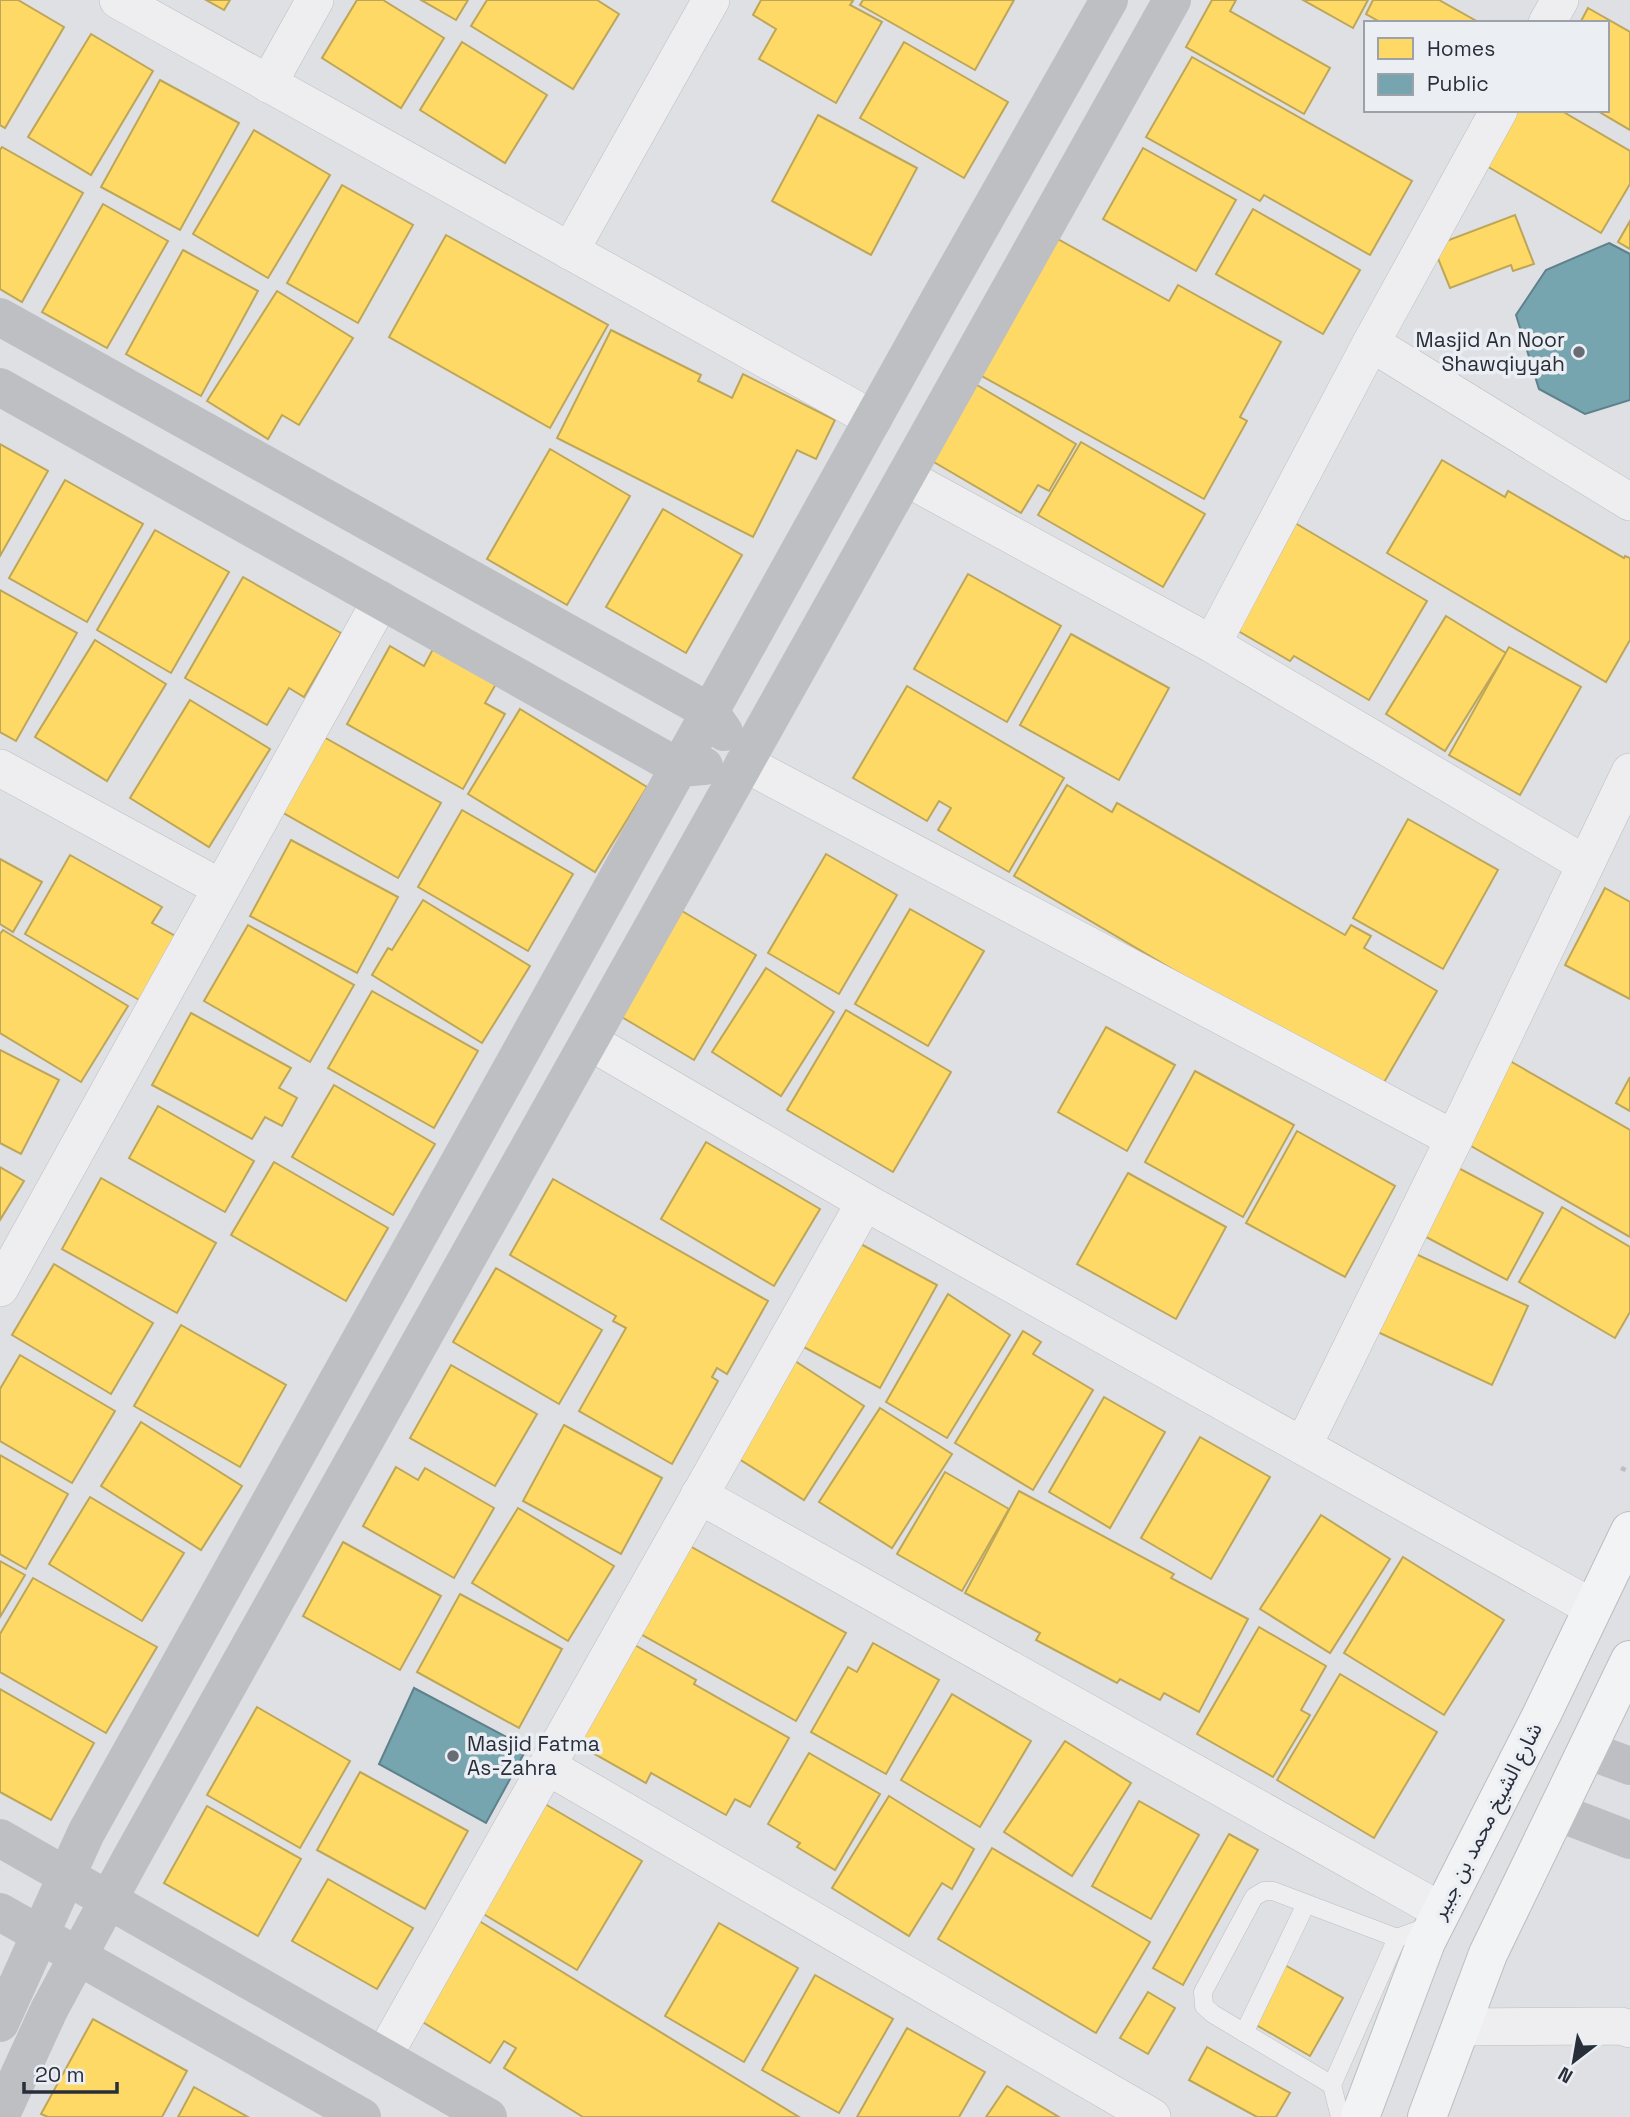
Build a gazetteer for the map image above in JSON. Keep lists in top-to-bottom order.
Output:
{
  "streets": {
    "main road": ["شارع الشيخ محمد بن جبير"]
  },
  "places": ["Masjid An Noor Shawqiyyah", "Masjid Fatma As-Zahra"],
  "legend": ["Homes", "Public"],
  "scale_bar": "20 m",
  "north": "bottom left"
}
